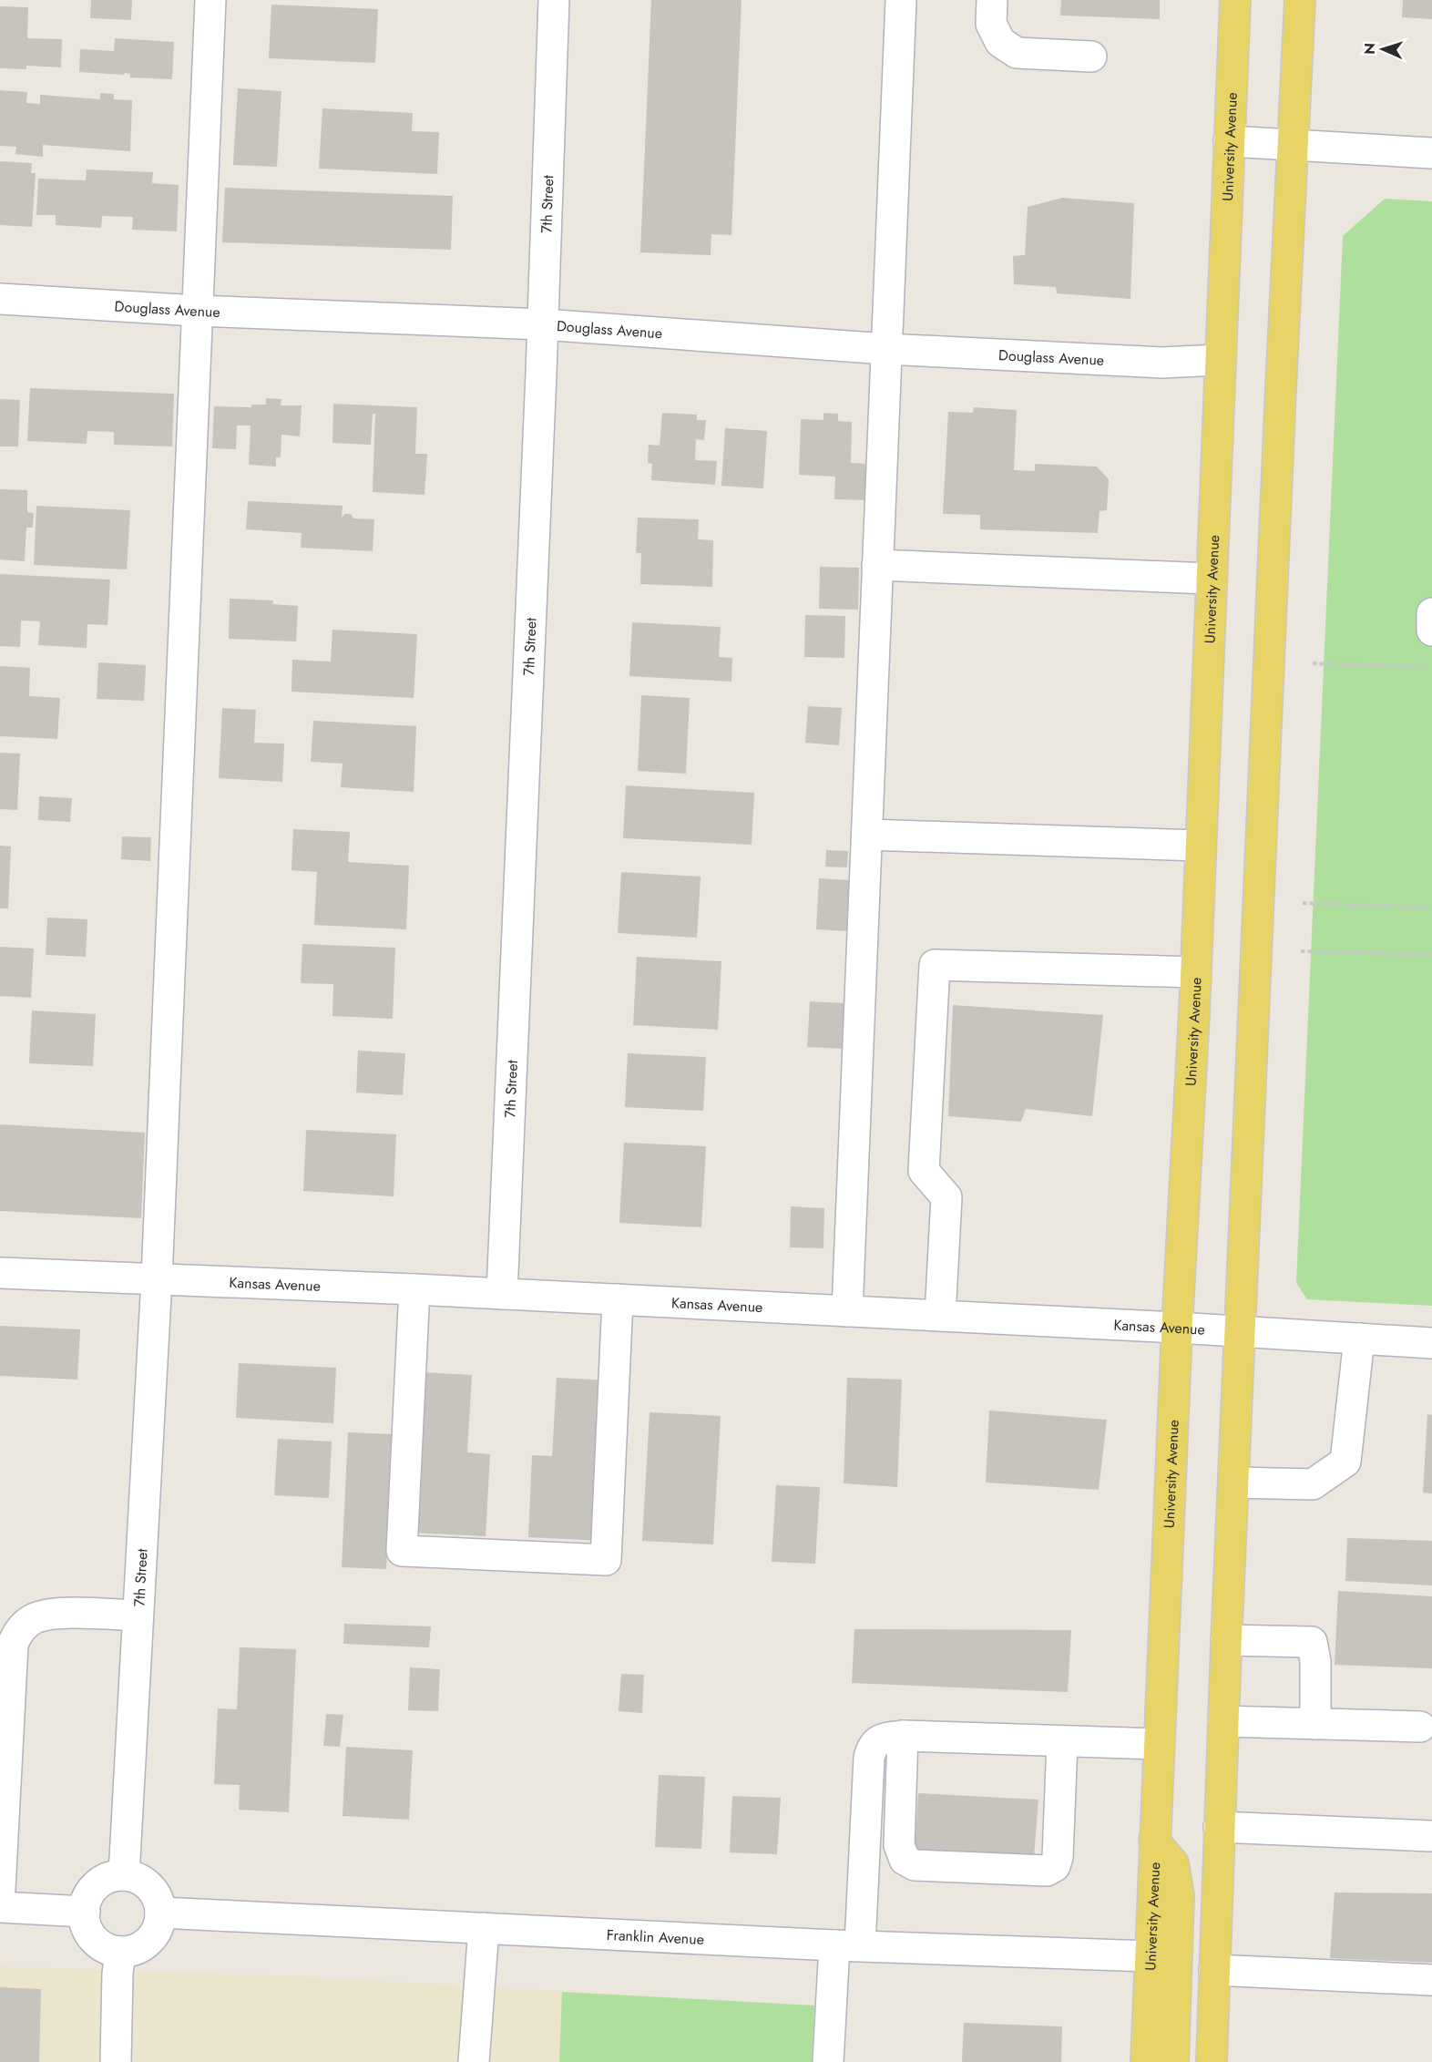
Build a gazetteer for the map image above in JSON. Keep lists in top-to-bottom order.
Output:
{
  "streets": {
    "main road": ["University Avenue"],
    "street": [
      "7th Street",
      "Douglass Avenue",
      "Kansas Avenue",
      "Franklin Avenue"
    ]
  },
  "crossings": [
    ["University Avenue", "Douglass Avenue"],
    ["University Avenue", "Kansas Avenue"],
    ["University Avenue", "Franklin Avenue"],
    ["7th Street", "Douglass Avenue"],
    ["7th Street", "Kansas Avenue"],
    ["7th Street", "Franklin Avenue"]
  ],
  "north": "left"
}
